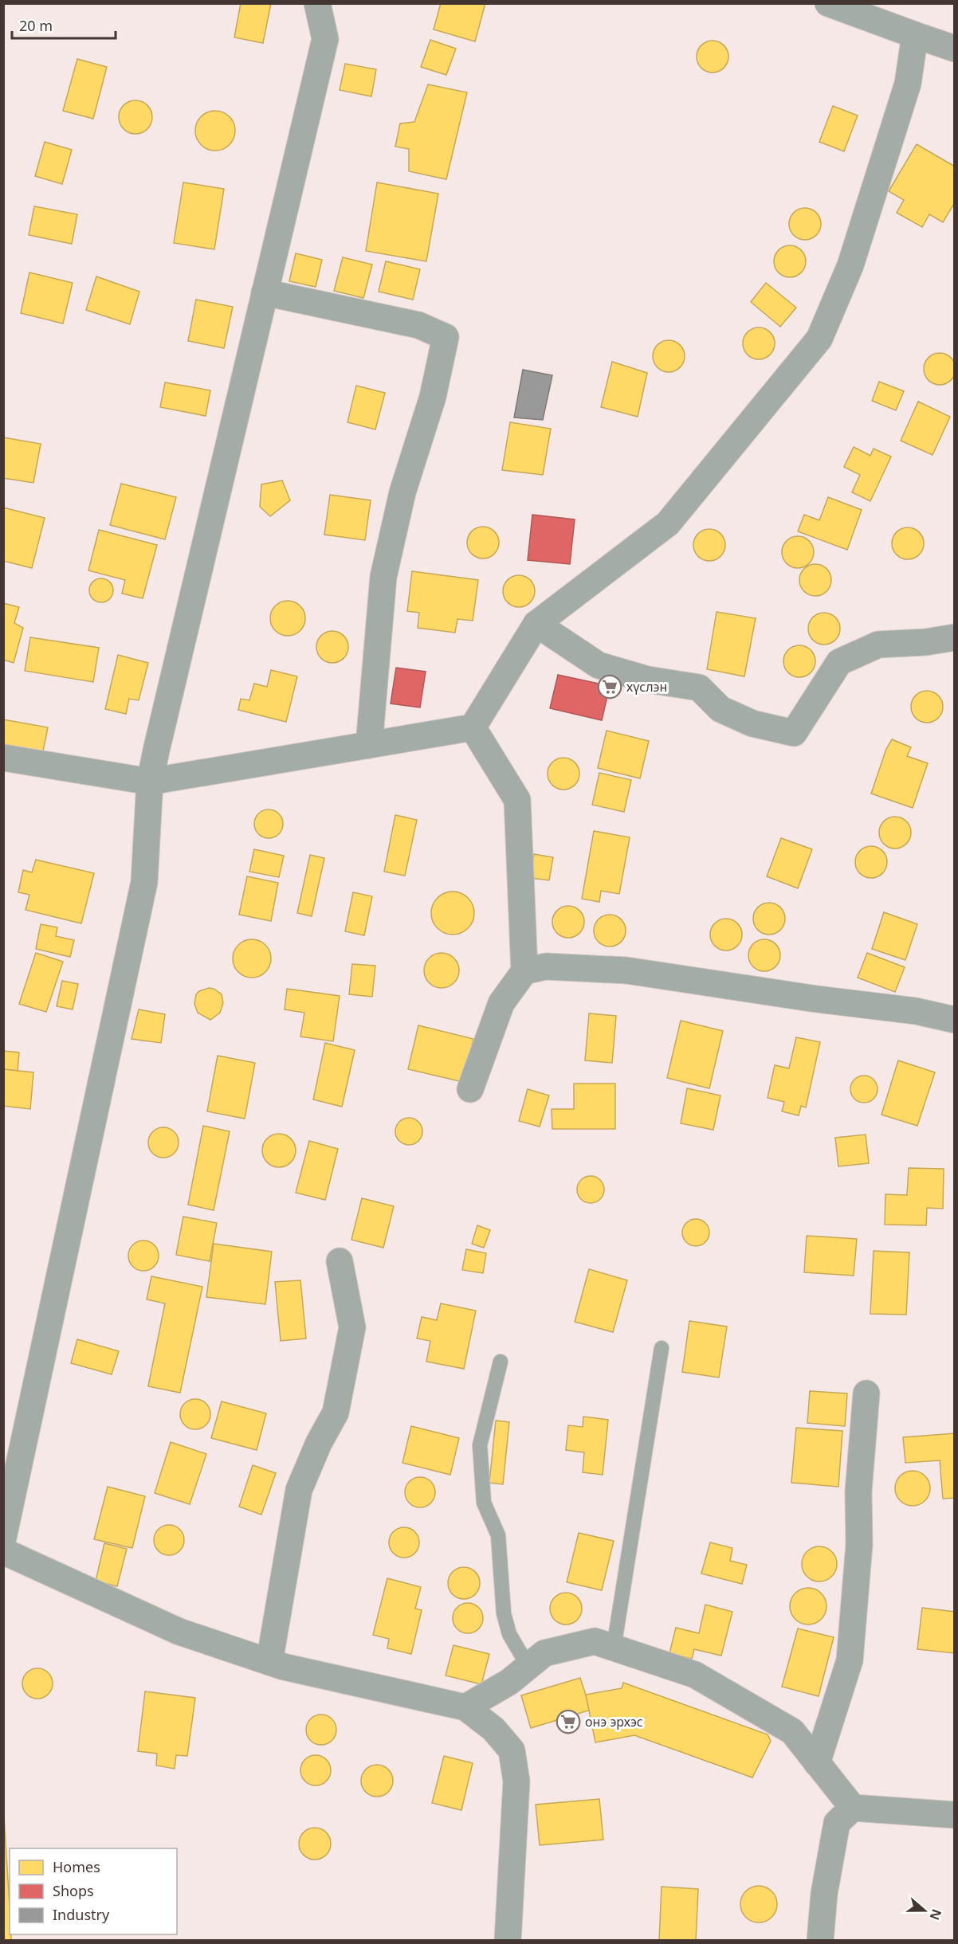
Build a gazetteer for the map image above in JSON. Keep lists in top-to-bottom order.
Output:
{
  "places": {
    "supermarket": ["хүслэн", "онэ эрхэс"]
  },
  "legend": ["Homes", "Shops", "Industry"],
  "scale_bar": "20 m",
  "north": "right"
}
